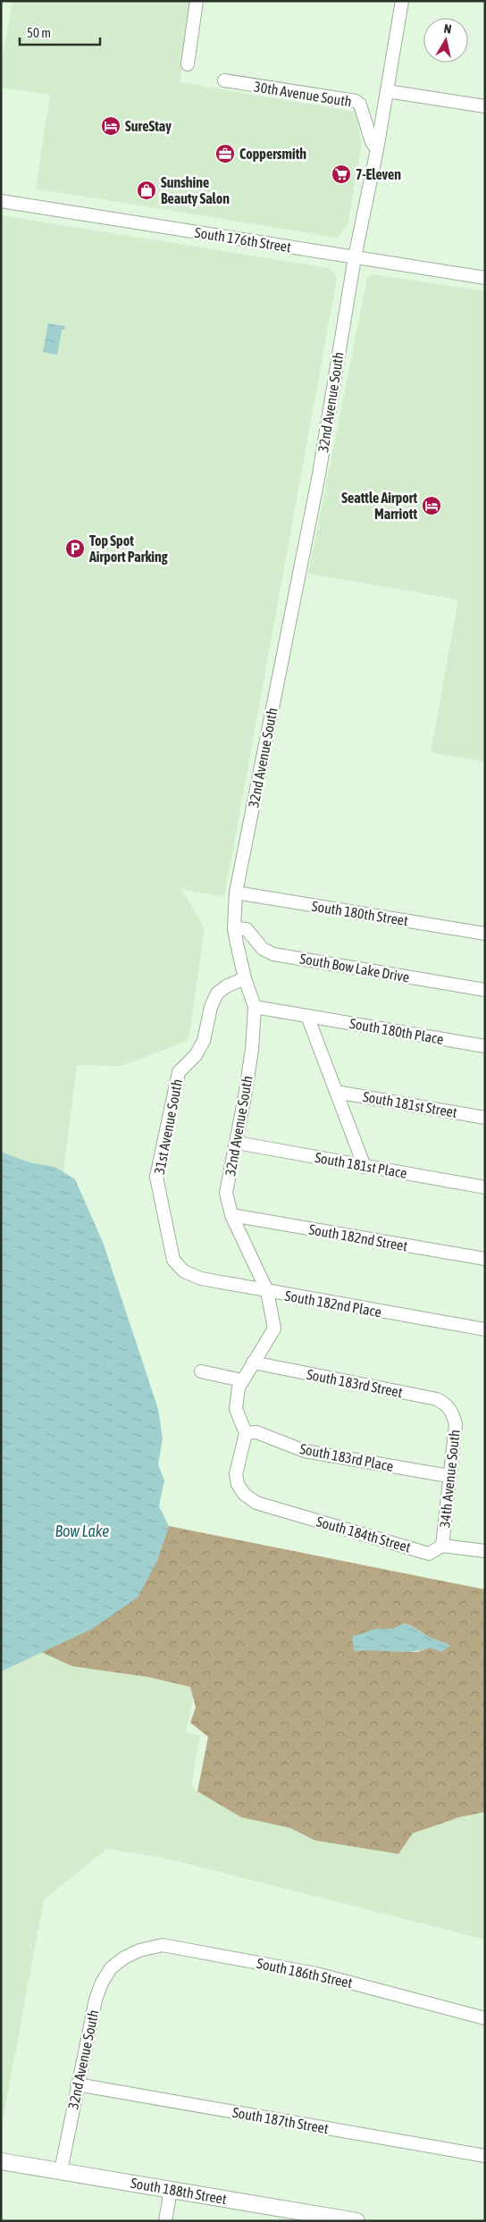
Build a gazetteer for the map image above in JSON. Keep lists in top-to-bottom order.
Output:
{
  "streets": {
    "main road": ["South 188th Street"],
    "street": [
      "30th Avenue South",
      "South 176th Street",
      "32nd Avenue South",
      "South 180th Street",
      "South Bow Lake Drive",
      "South 180th Place",
      "South 181st Street",
      "31st Avenue South",
      "South 181st Place",
      "South 182nd Street",
      "South 182nd Place",
      "South 183rd Street",
      "South 183rd Place",
      "34th Avenue South",
      "South 184th Street",
      "South 186th Street",
      "South 187th Street"
    ]
  },
  "crossings": [
    ["30th Avenue South", "32nd Avenue South"],
    ["South 176th Street", "32nd Avenue South"],
    ["32nd Avenue South", "South 180th Street"],
    ["32nd Avenue South", "South Bow Lake Drive"],
    ["32nd Avenue South", "South 180th Place"],
    ["32nd Avenue South", "31st Avenue South"],
    ["32nd Avenue South", "South 181st Place"],
    ["32nd Avenue South", "South 182nd Street"],
    ["32nd Avenue South", "South 182nd Place"],
    ["32nd Avenue South", "South 183rd Street"],
    ["32nd Avenue South", "South 183rd Place"],
    ["32nd Avenue South", "South 184th Street"],
    ["32nd Avenue South", "South 186th Street"],
    ["32nd Avenue South", "South 187th Street"],
    ["32nd Avenue South", "South 188th Street"],
    ["31st Avenue South", "South 182nd Place"],
    ["South 183rd Street", "34th Avenue South"],
    ["South 183rd Place", "34th Avenue South"],
    ["South 183rd Place", "South 184th Street"],
    ["34th Avenue South", "South 184th Street"]
  ],
  "water": ["Bow Lake"],
  "places": {
    "hotel": ["SureStay", "Seattle Airport Marriott"],
    "office": ["Coppersmith"],
    "supermarket": ["7-Eleven"],
    "shop": ["Sunshine Beauty Salon"],
    "parking": ["Top Spot Airport Parking"]
  },
  "scale_bar": "50 m",
  "north": "top"
}
